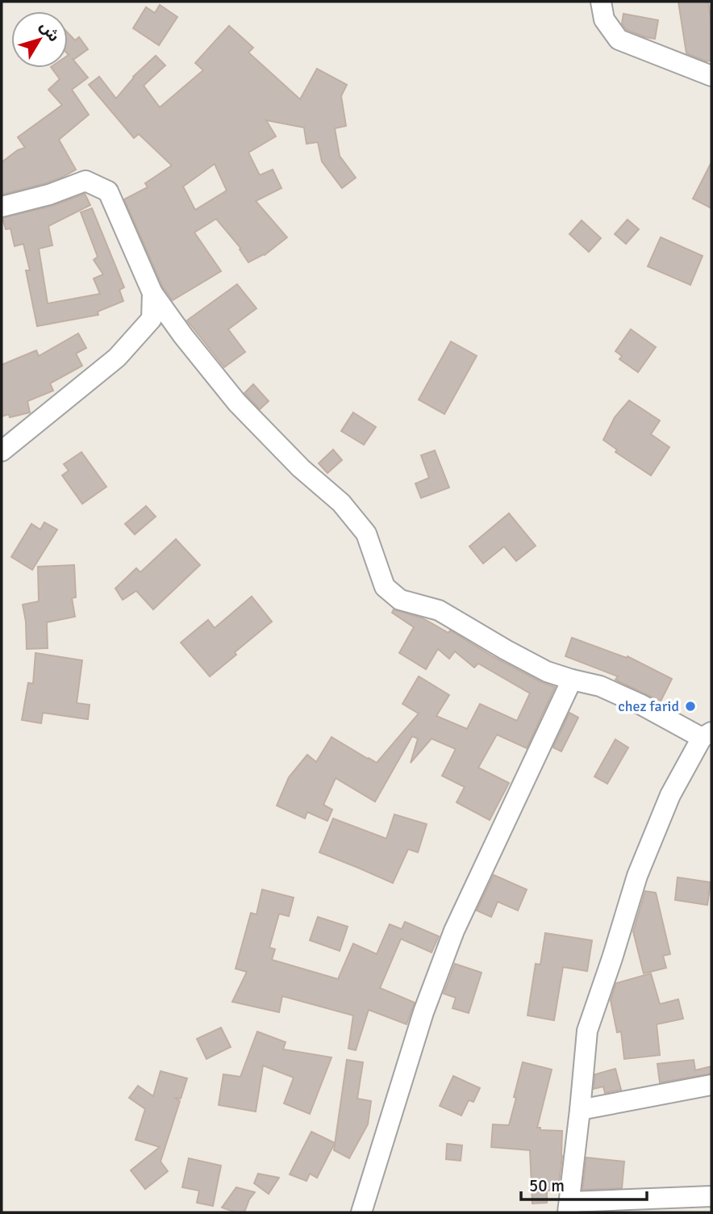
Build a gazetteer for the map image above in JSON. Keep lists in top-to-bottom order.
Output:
{
  "places": ["chez farid"],
  "scale_bar": "50 m",
  "north": "top right"
}
